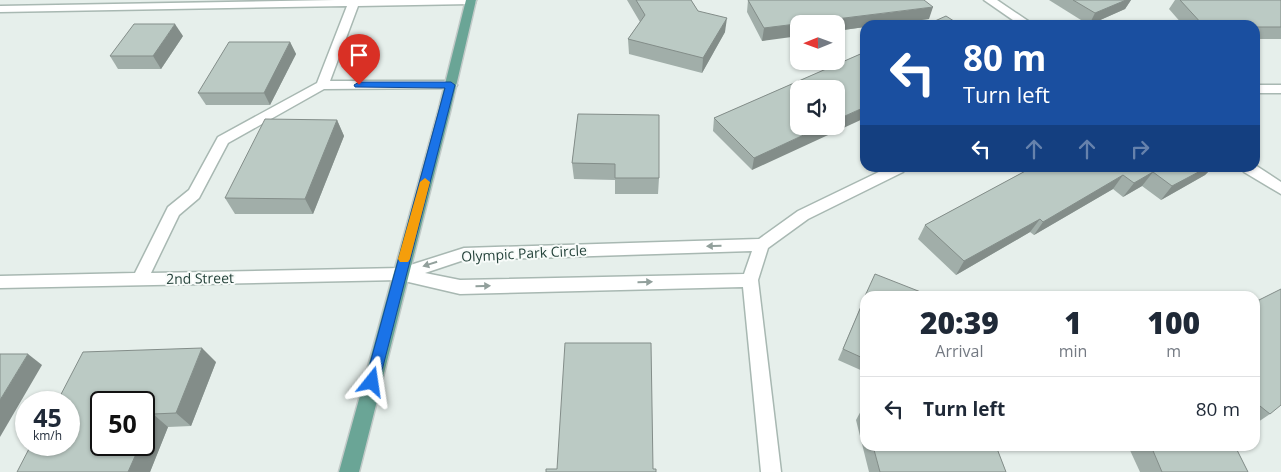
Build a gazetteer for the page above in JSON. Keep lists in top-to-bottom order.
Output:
{
  "streets": {
    "street": ["Olympic Park Circle", "2nd Street"]
  },
  "crossings": [
    ["Olympic Park Circle", "2nd Street"]
  ],
  "north": "left",
  "page": {
    "turn": ["80 m", "Turn left"],
    "eta": [
      "20:39",
      "Arrival",
      "1",
      "min",
      "100",
      "m"
    ],
    "list": [
      {
        "name": "Turn left",
        "value": "80 m"
      }
    ],
    "speed": "45 km/h",
    "limit": "50"
  }
}
